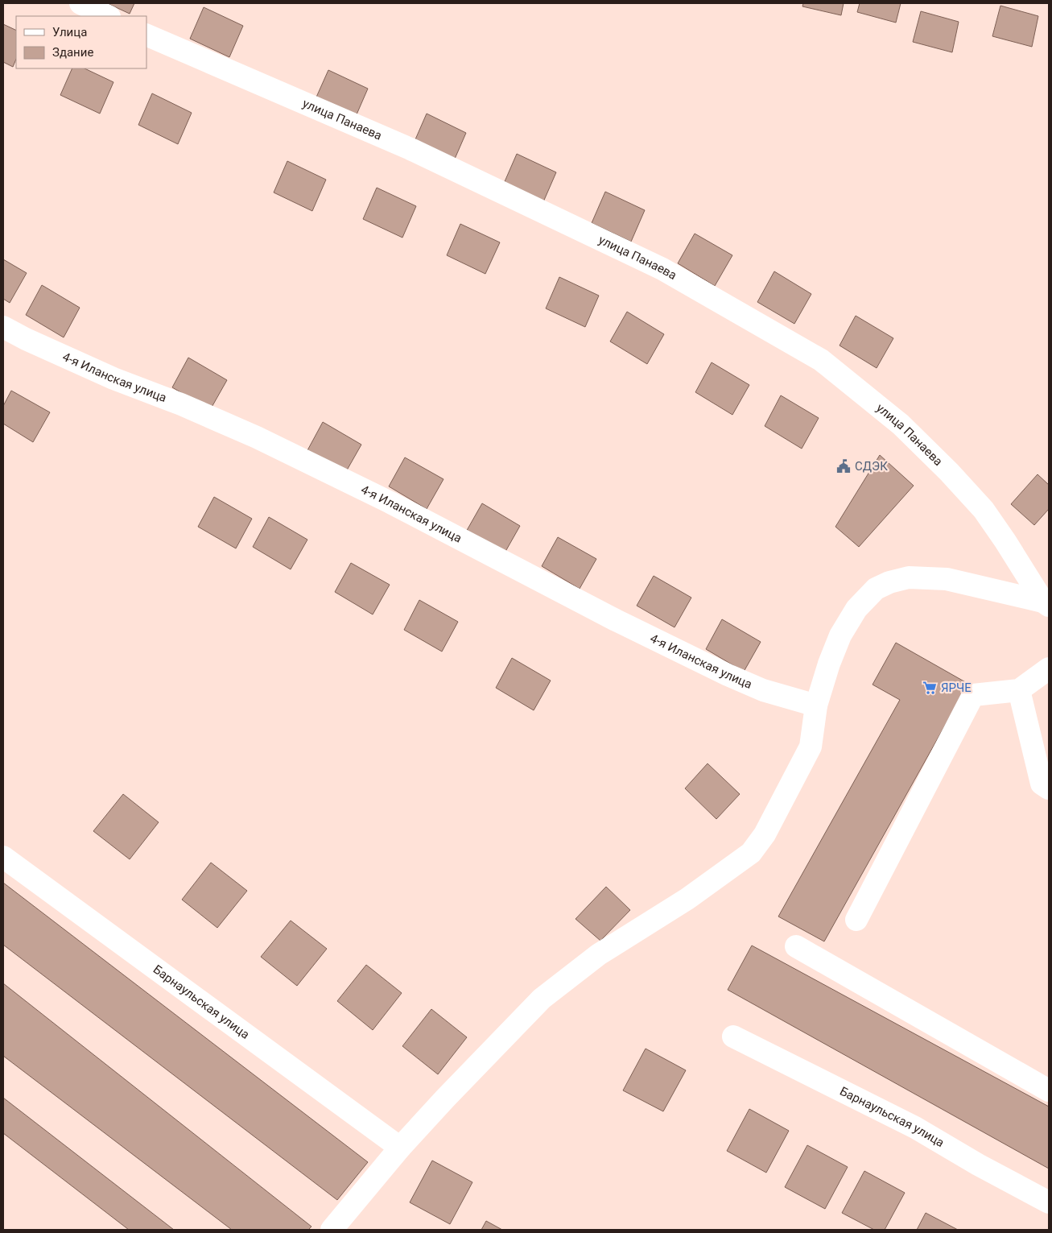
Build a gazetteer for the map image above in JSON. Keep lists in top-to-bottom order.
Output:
{
  "streets": {
    "street": ["улица Панаева", "4-я Иланская улица", "Барнаульская улица"]
  },
  "places": {
    "public building": ["СДЭК"],
    "supermarket": ["ЯРЧЕ"]
  },
  "legend": ["Улица", "Здание"]
}
